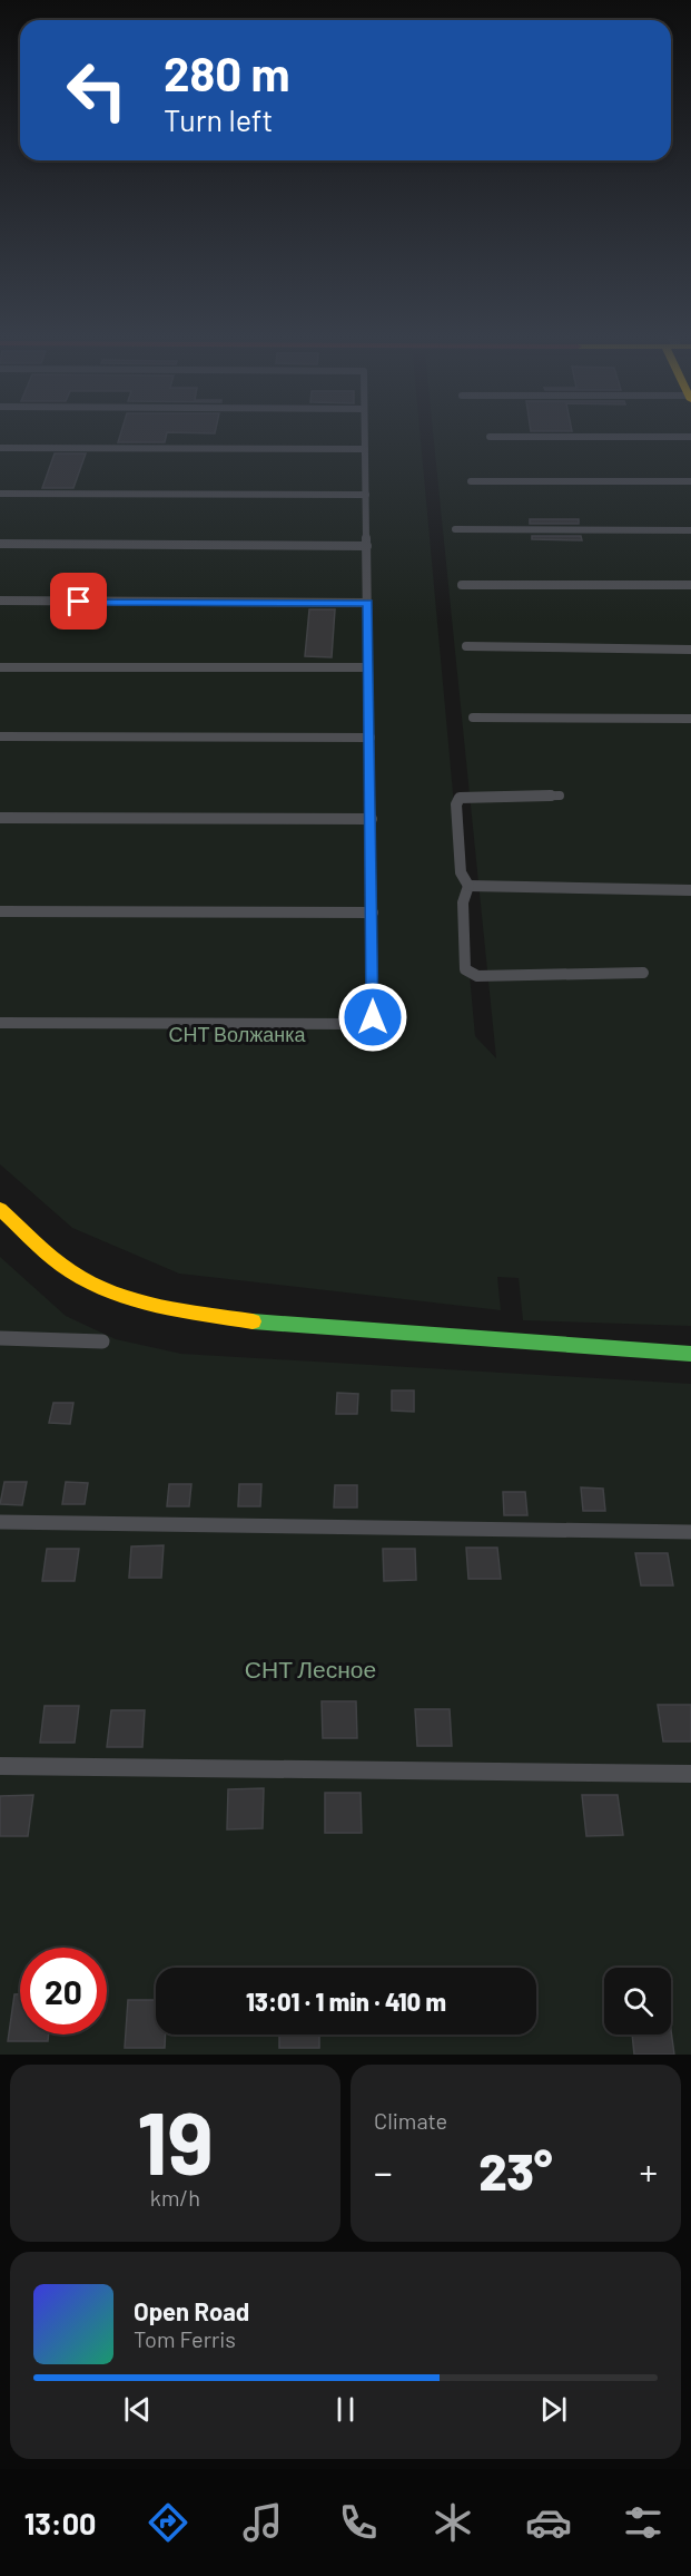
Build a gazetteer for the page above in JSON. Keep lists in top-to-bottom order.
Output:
{
  "parks": ["СНТ Волжанка", "СНТ Лесное"],
  "page": {
    "turn": ["280 m", "Turn left"],
    "limit": "20",
    "trip": "13:01 · 1 min · 410 m",
    "tile": [
      ["19", "km/h"],
      "Climate"
    ],
    "heat": ["−", "23°", "+"],
    "song": ["Open Road", "Tom Ferris"],
    "tabs": "13:00"
  }
}
